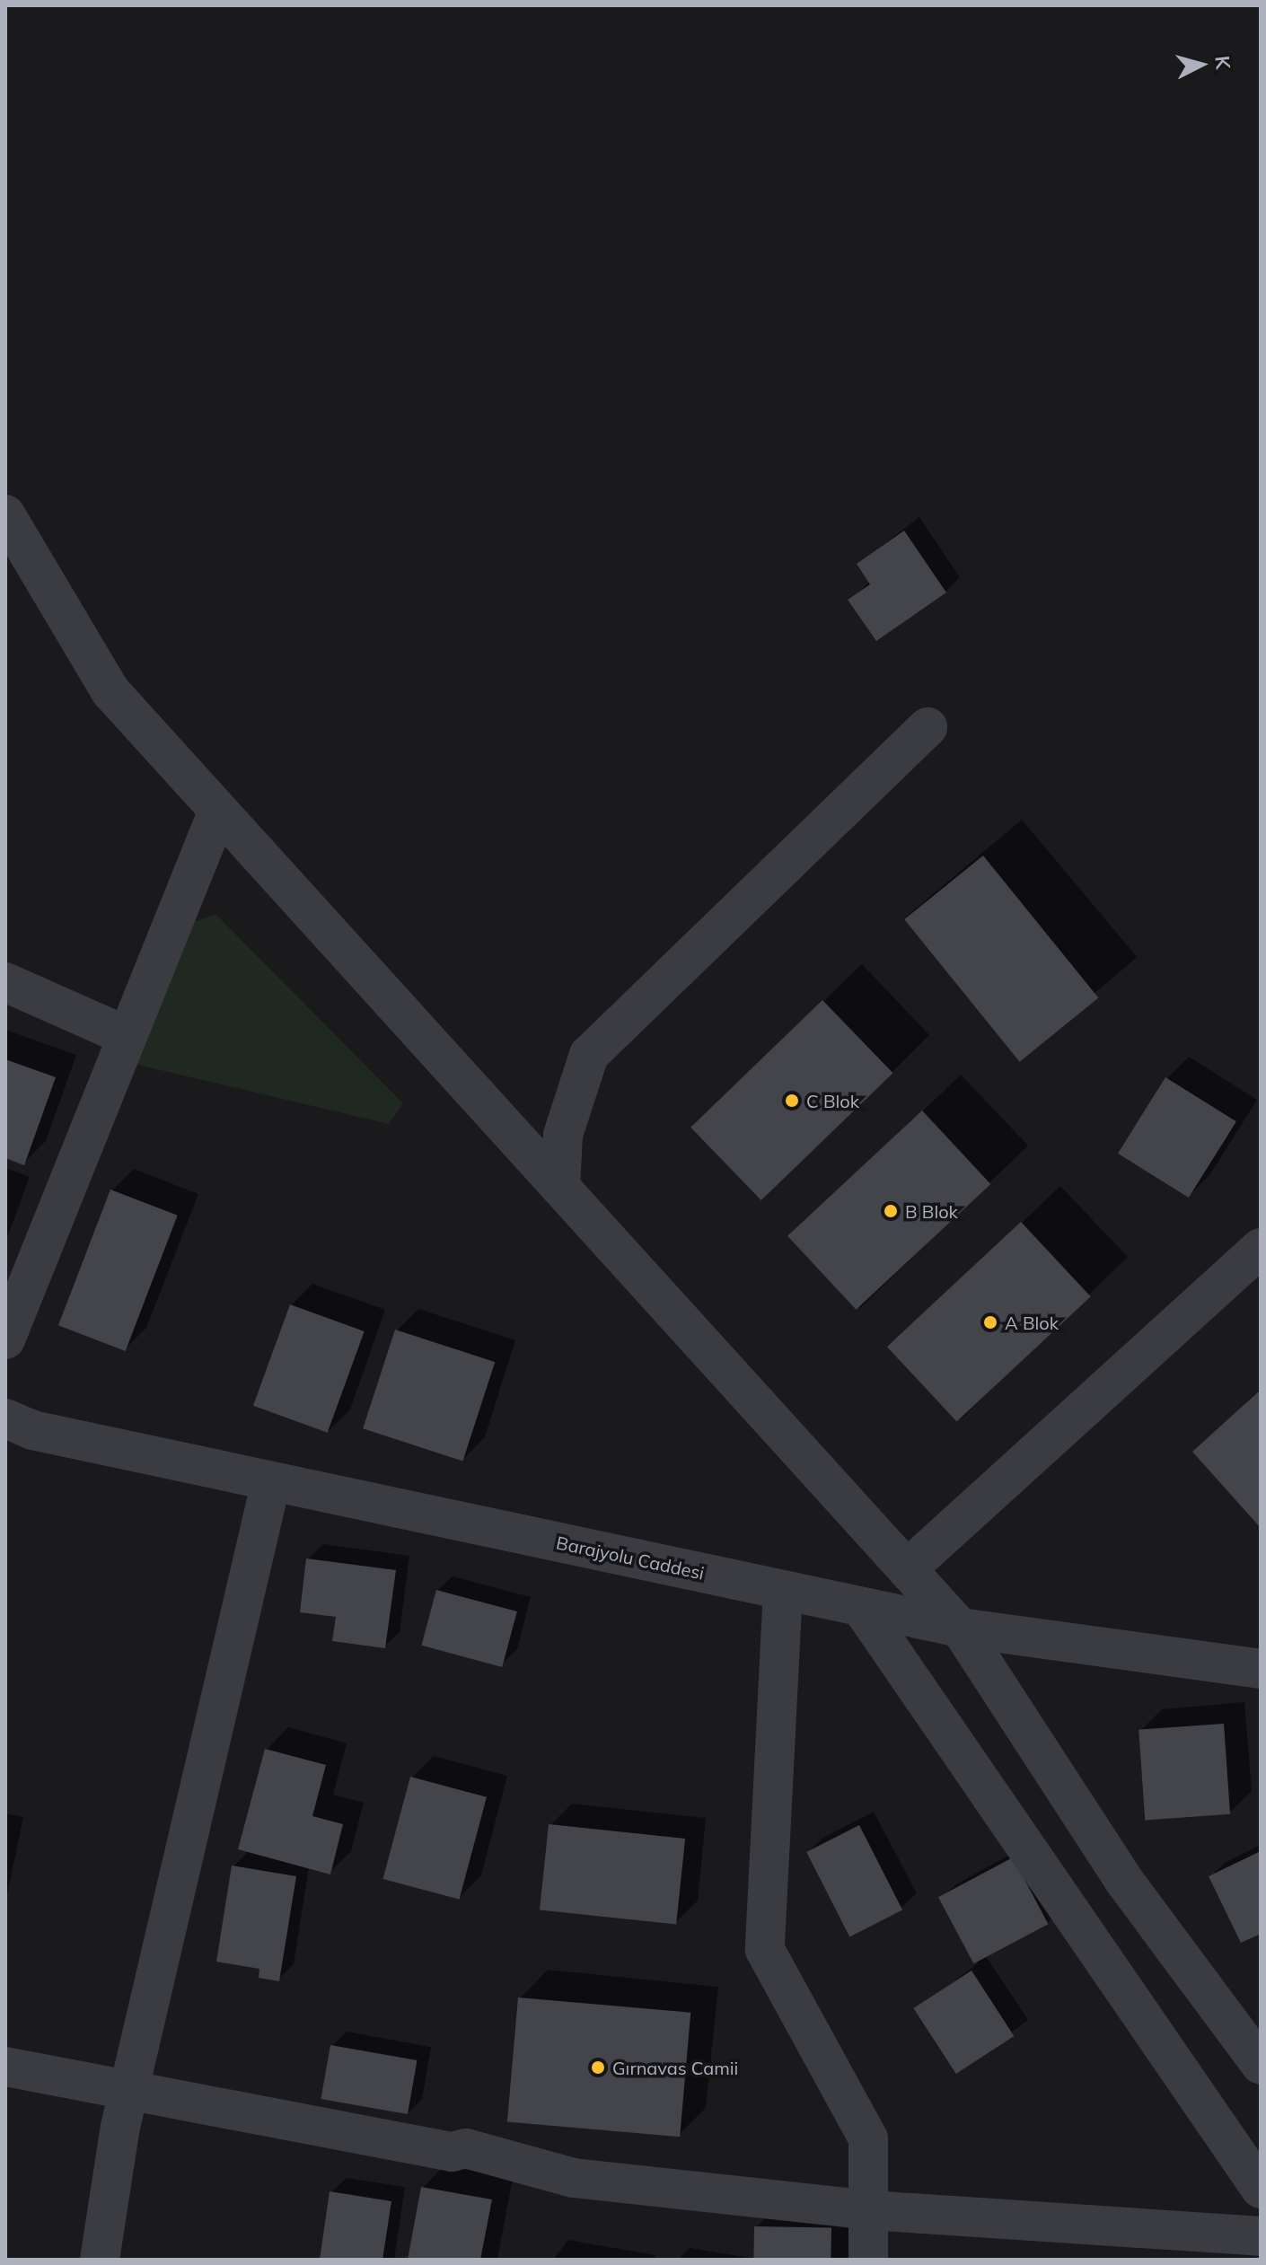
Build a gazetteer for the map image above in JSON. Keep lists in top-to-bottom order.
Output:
{
  "streets": {
    "street": ["Barajyolu Caddesi"]
  },
  "places": [
    "C Blok",
    "B Blok",
    "A Blok",
    "Gırnavas Camii"
  ],
  "north": "right"
}
